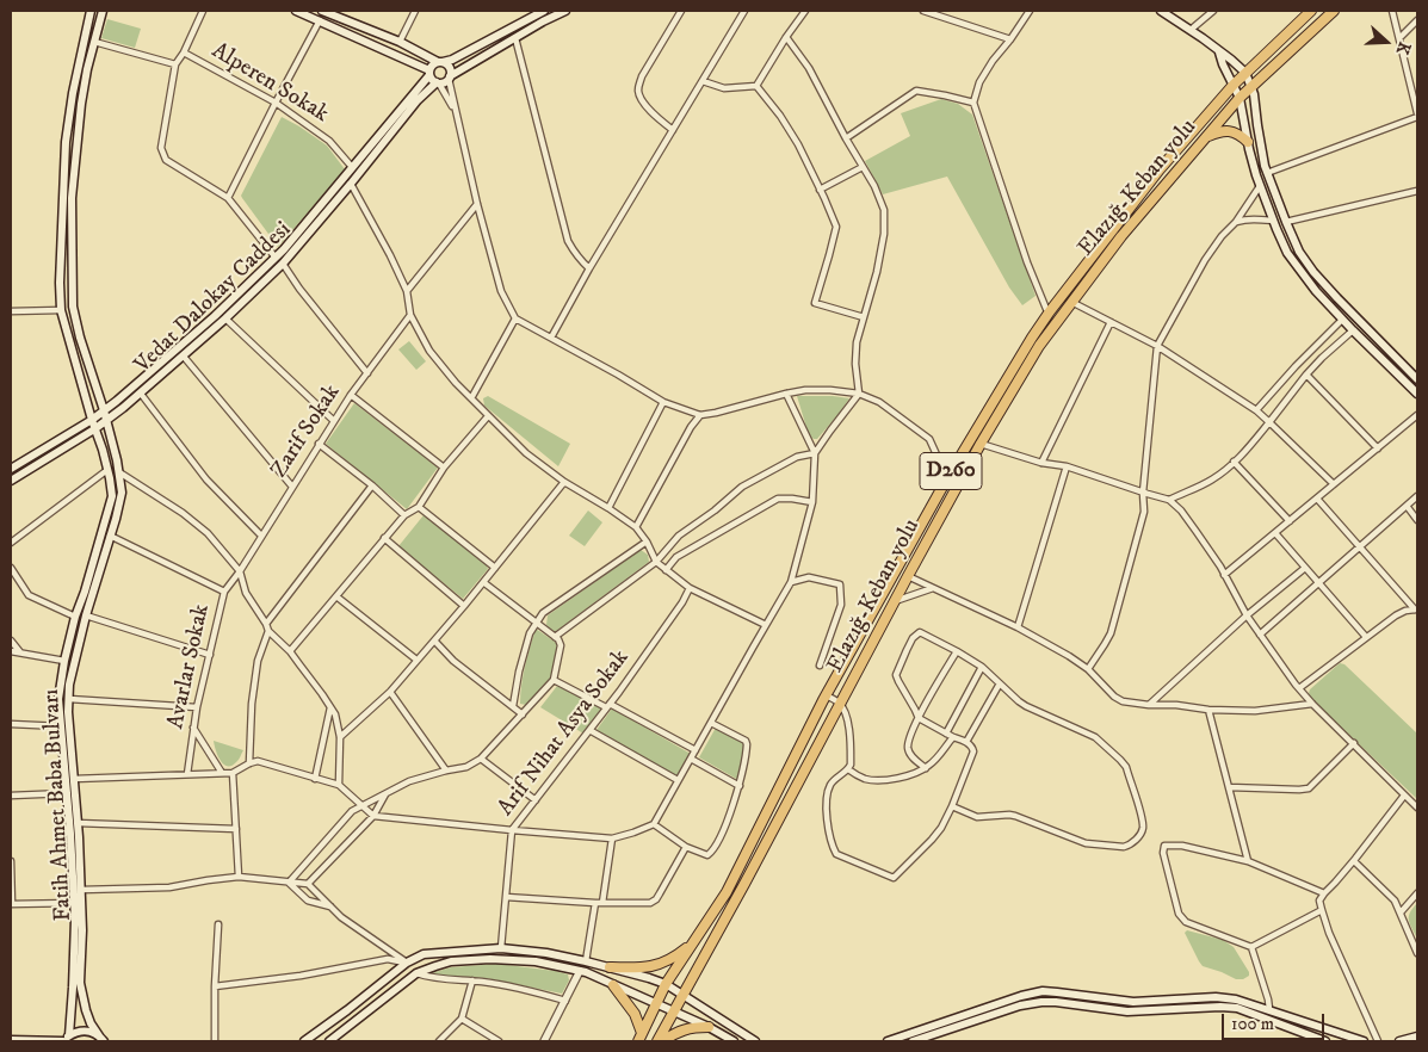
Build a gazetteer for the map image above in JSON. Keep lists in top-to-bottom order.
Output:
{
  "streets": {
    "highway": ["Elazığ-Keban yolu", "D260"],
    "main road": ["Vedat Dalokay Caddesi", "Fatih Ahmet Baba Bulvarı"],
    "street": [
      "Alperen Sokak",
      "Zarif Sokak",
      "Avarlar Sokak",
      "Arif Nihat Asya Sokak"
    ]
  },
  "crossings": [
    ["Alperen Sokak", "Vedat Dalokay Caddesi"],
    ["Alperen Sokak", "Fatih Ahmet Baba Bulvarı"],
    ["Vedat Dalokay Caddesi", "Fatih Ahmet Baba Bulvarı"],
    ["Zarif Sokak", "Avarlar Sokak"]
  ],
  "scale_bar": "100 m",
  "north": "right"
}
